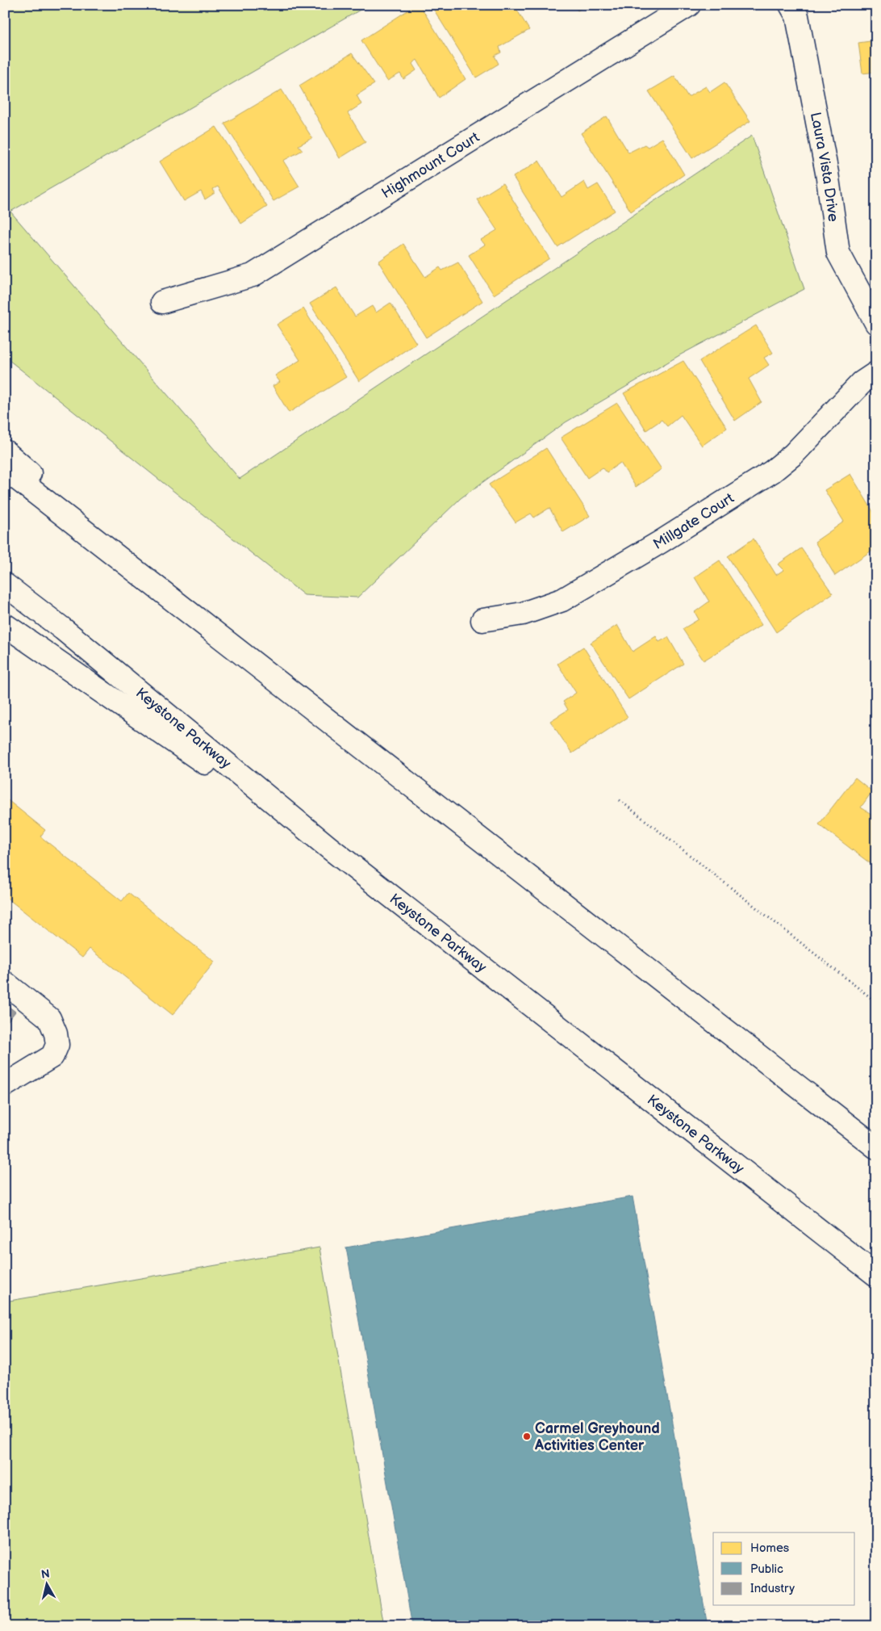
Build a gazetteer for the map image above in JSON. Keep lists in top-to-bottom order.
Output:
{
  "streets": {
    "main road": [
      "Highmount Court",
      "Laura Vista Drive",
      "Millgate Court",
      "Keystone Parkway"
    ]
  },
  "places": ["Carmel Greyhound Activities Center"],
  "legend": ["Homes", "Public", "Industry"],
  "north": "top"
}
